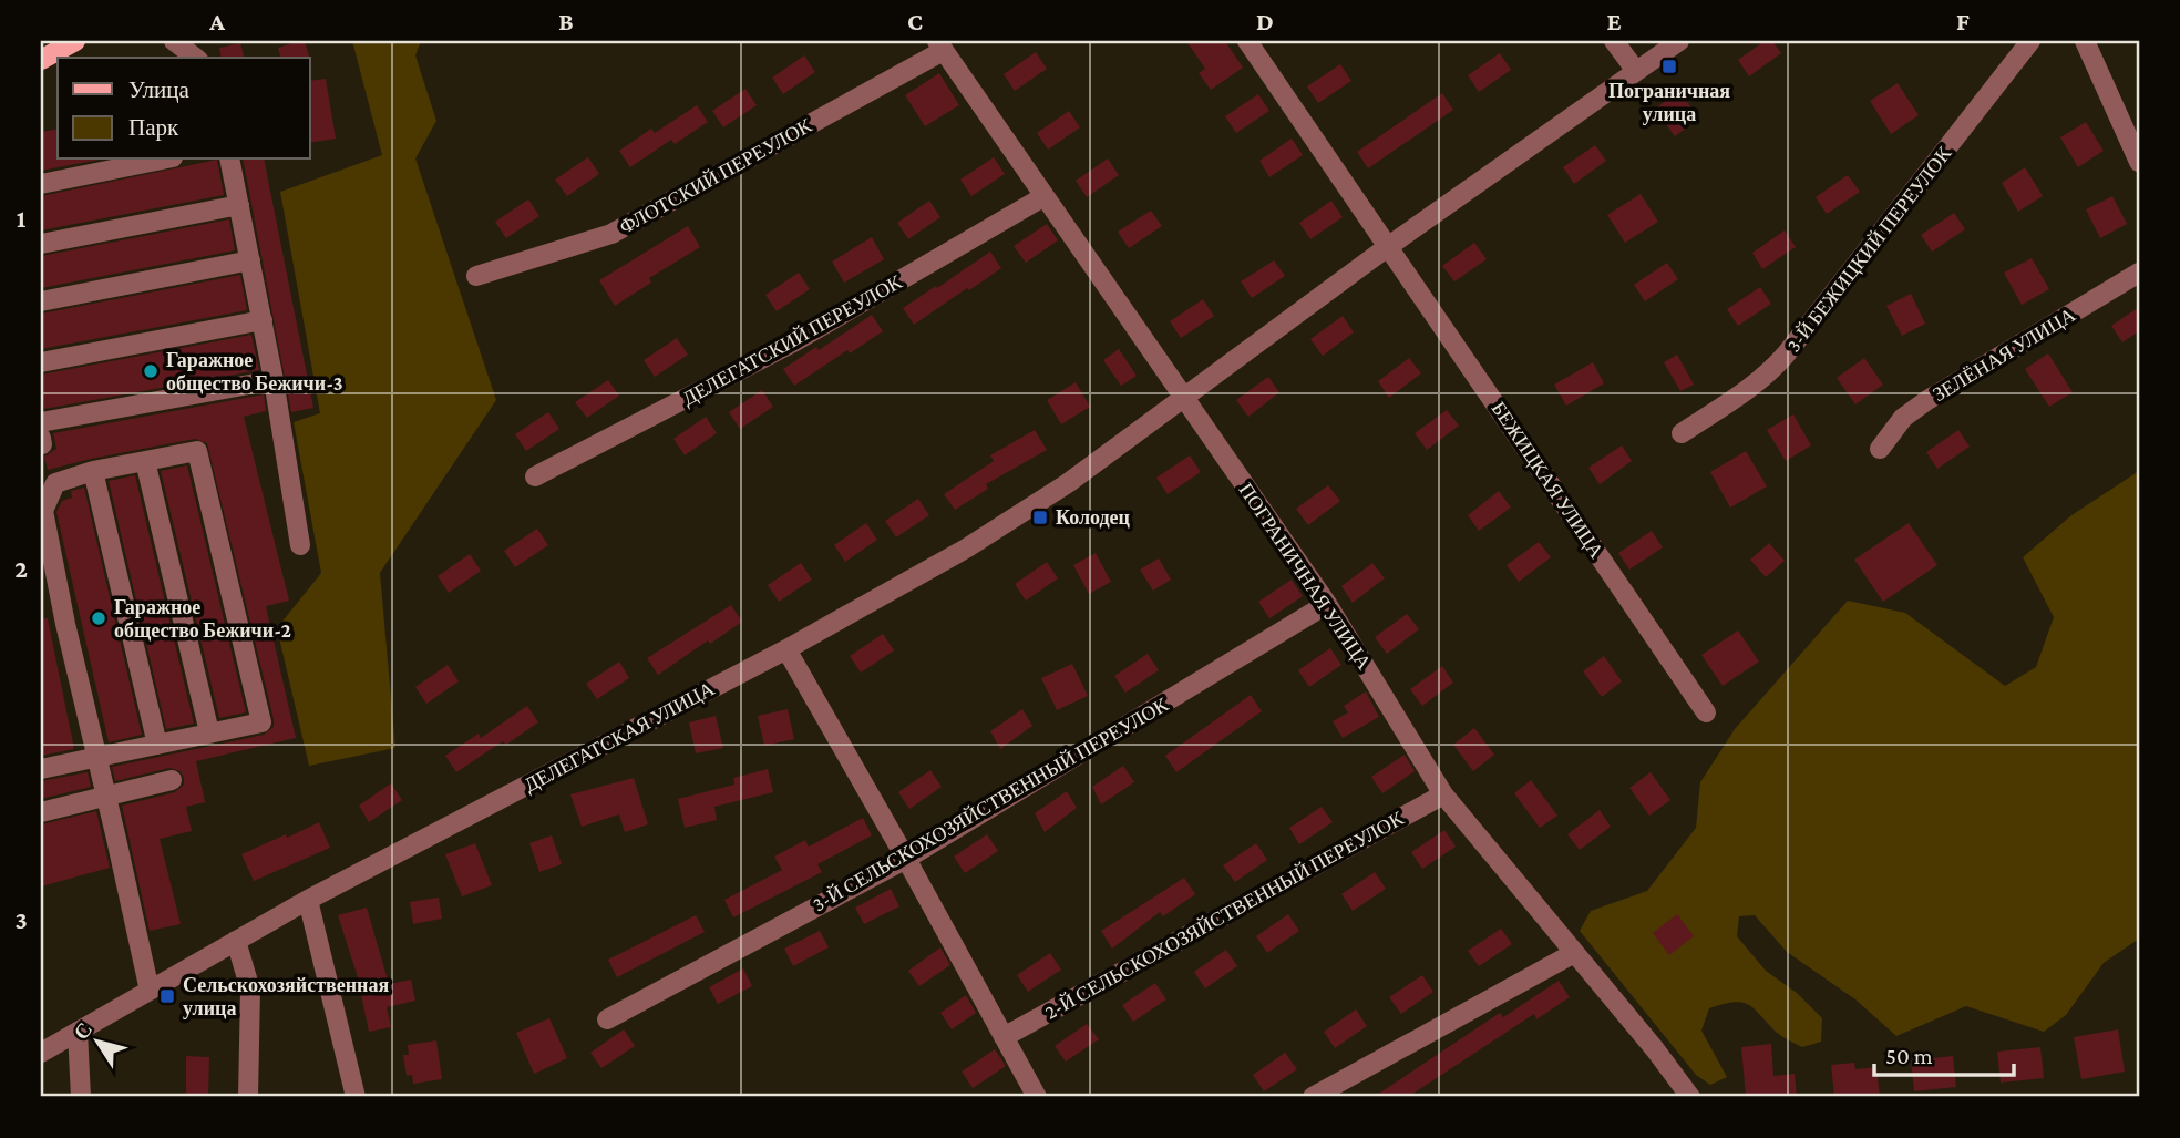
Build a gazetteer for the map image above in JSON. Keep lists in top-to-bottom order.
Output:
{
  "streets": {
    "street": [
      "ФЛОТСКИЙ ПЕРЕУЛОК",
      "3-Й БЕЖИЦКИЙ ПЕРЕУЛОК",
      "ДЕЛЕГАТСКИЙ ПЕРЕУЛОК",
      "ЗЕЛЁНАЯ УЛИЦА",
      "БЕЖИЦКАЯ УЛИЦА",
      "ПОГРАНИЧНАЯ УЛИЦА",
      "ДЕЛЕГАТСКАЯ УЛИЦА",
      "3-Й СЕЛЬСКОХОЗЯЙСТВЕННЫЙ ПЕРЕУЛОК",
      "2-Й СЕЛЬСКОХОЗЯЙСТВЕННЫЙ ПЕРЕУЛОК"
    ]
  },
  "crossings": [
    ["ФЛОТСКИЙ ПЕРЕУЛОК", "ПОГРАНИЧНАЯ УЛИЦА"],
    ["ДЕЛЕГАТСКИЙ ПЕРЕУЛОК", "ПОГРАНИЧНАЯ УЛИЦА"],
    ["ПОГРАНИЧНАЯ УЛИЦА", "ДЕЛЕГАТСКАЯ УЛИЦА"],
    ["ПОГРАНИЧНАЯ УЛИЦА", "3-Й СЕЛЬСКОХОЗЯЙСТВЕННЫЙ ПЕРЕУЛОК"],
    ["ПОГРАНИЧНАЯ УЛИЦА", "2-Й СЕЛЬСКОХОЗЯЙСТВЕННЫЙ ПЕРЕУЛОК"]
  ],
  "places": {
    "transit": ["Пограничная улица", "Колодец", "Сельскохозяйственная улица"],
    "other": ["Гаражное общество Бежичи-3", "Гаражное общество Бежичи-2"]
  },
  "legend": ["Улица", "Парк"],
  "scale_bar": "50 m",
  "north": "top left",
  "grid": {
    "columns": [
      "A",
      "B",
      "C",
      "D",
      "E",
      "F"
    ],
    "rows": ["1", "2", "3"]
  }
}
